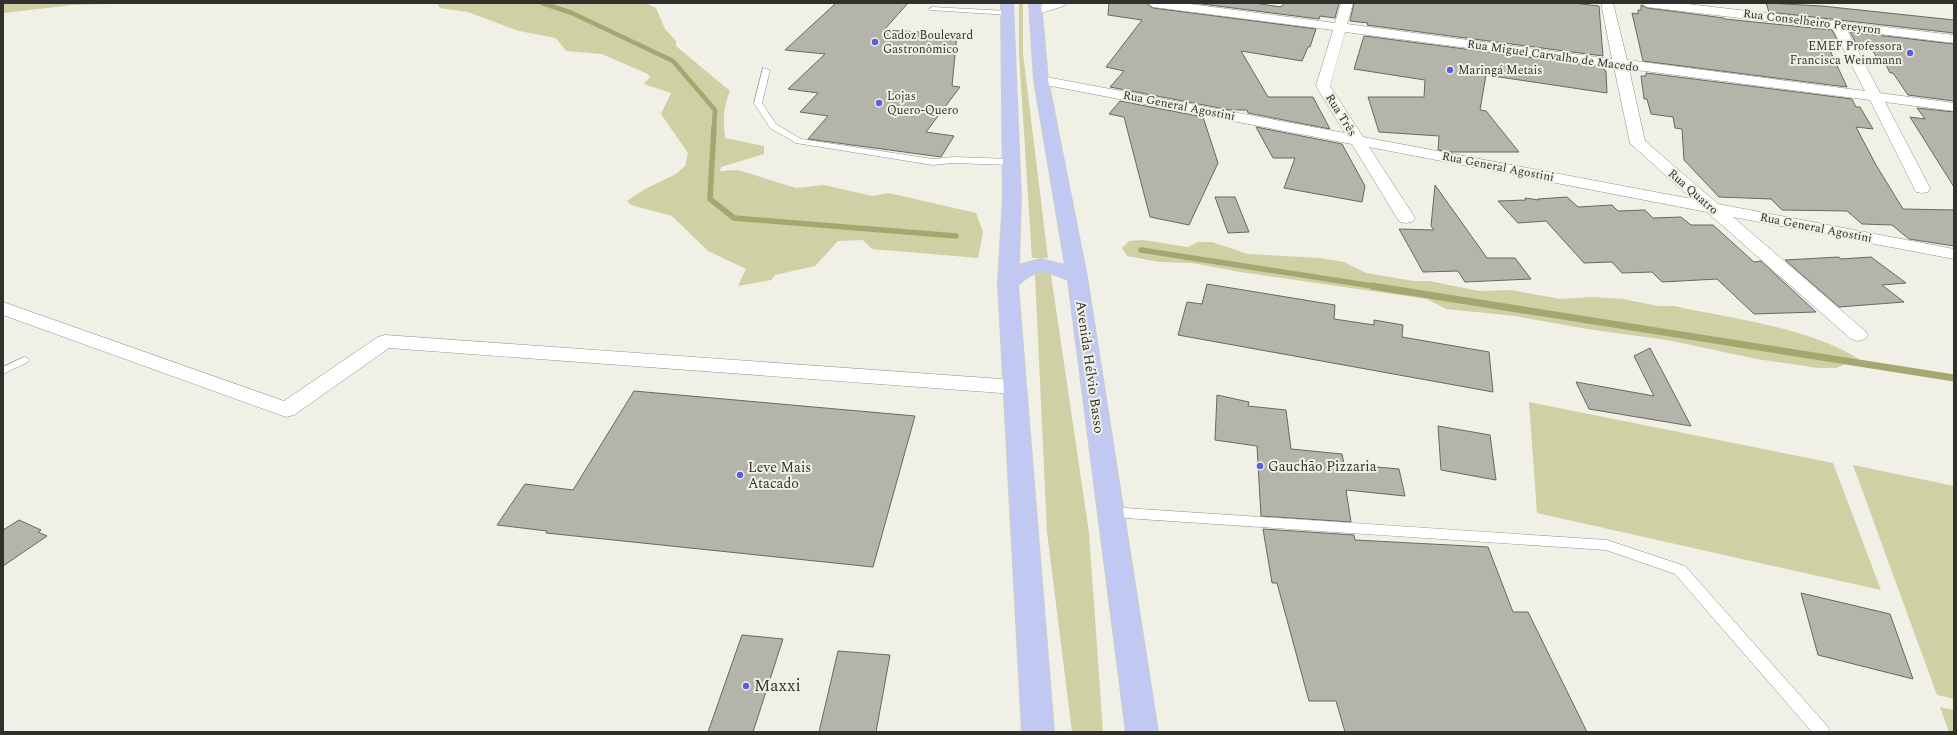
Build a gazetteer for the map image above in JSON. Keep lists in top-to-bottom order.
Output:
{
  "streets": {
    "main road": ["Avenida Hélvio Basso"],
    "street": [
      "Rua Conselheiro Pereyron",
      "Rua Miguel Carvalho de Macedo",
      "Rua General Agostini",
      "Rua Três",
      "Rua Quatro"
    ]
  },
  "crossings": [
    ["Rua Miguel Carvalho de Macedo", "Rua Três"],
    ["Rua Miguel Carvalho de Macedo", "Rua Quatro"],
    ["Rua General Agostini", "Rua Três"],
    ["Rua General Agostini", "Rua Quatro"],
    ["Rua General Agostini", "Avenida Hélvio Basso"]
  ],
  "places": [
    "Cadoz Boulevard Gastronômico",
    "EMEF Professora Francisca Weinmann",
    "Maringá Metais",
    "Lojas Quero-Quero",
    "Gauchão Pizzaria",
    "Leve Mais Atacado",
    "Maxxi"
  ]
}
